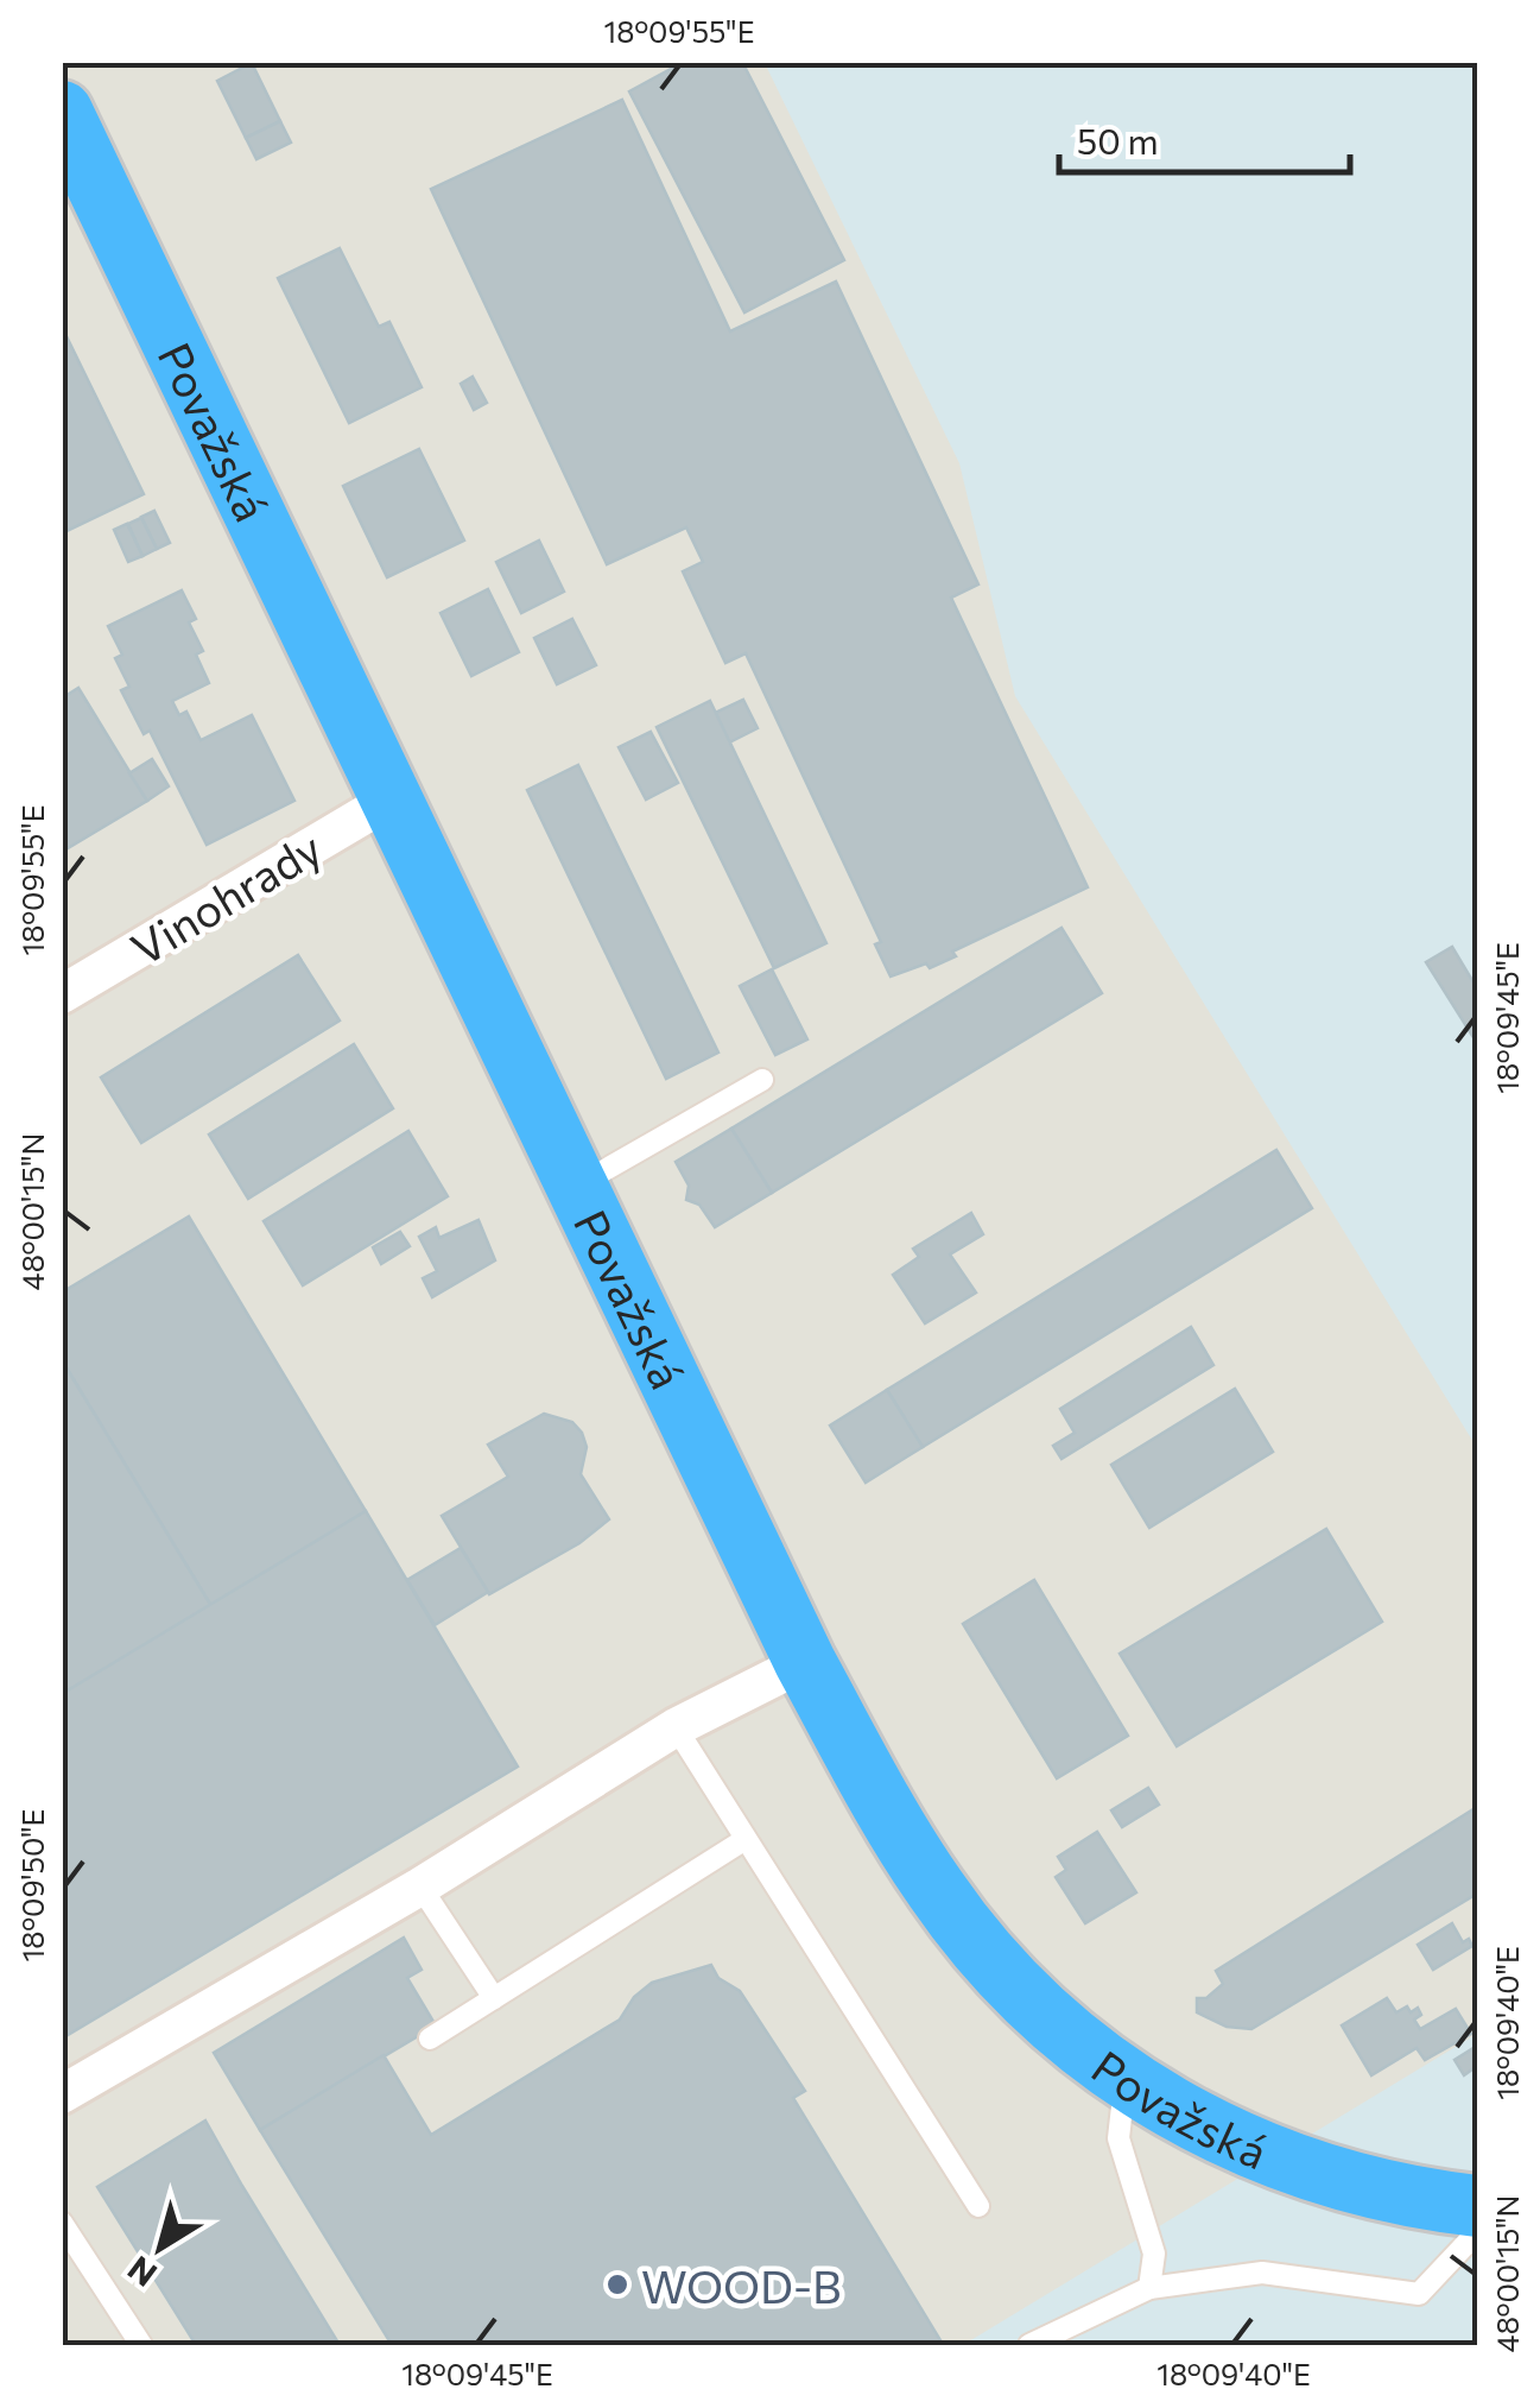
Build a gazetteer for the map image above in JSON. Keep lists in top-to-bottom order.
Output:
{
  "streets": {
    "main road": ["Považská"],
    "street": ["Vinohrady"]
  },
  "crossings": [
    ["Považská", "Vinohrady"]
  ],
  "places": ["WOOD-B"],
  "scale_bar": "50 m",
  "north": "bottom left",
  "coordinates": [
    "18°09'55\"E",
    "18°09'45\"E",
    "48°00'15\"N",
    "18°09'50\"E",
    "18°09'40\"E"
  ]
}
